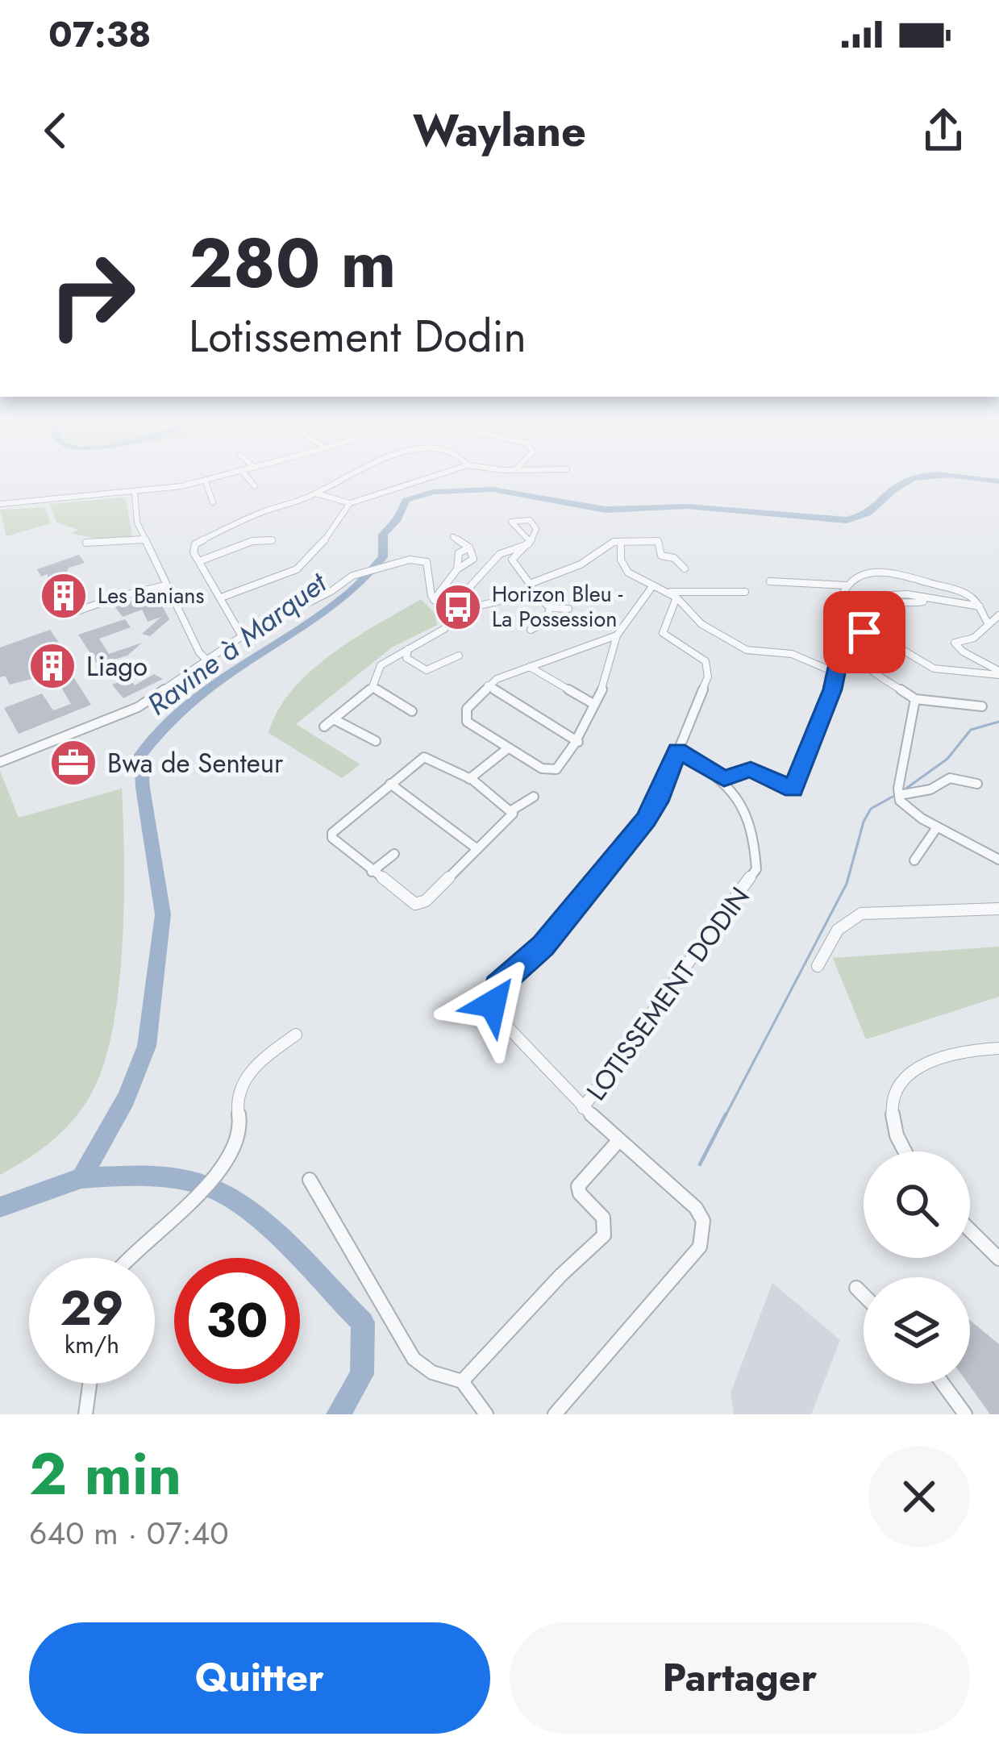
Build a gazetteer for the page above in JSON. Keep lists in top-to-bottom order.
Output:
{
  "streets": {
    "street": ["LOTISSEMENT DODIN"]
  },
  "water": ["Ravine à Marquet"],
  "places": {
    "building": ["Les Banians", "Liago"],
    "bus stop": ["Horizon Bleu - La Possession"],
    "office": ["Bwa de Senteur"]
  },
  "page": {
    "status": "07:38",
    "header": "Waylane",
    "turn": ["280 m", "Lotissement Dodin"],
    "speed": "29 km/h",
    "limit": "30",
    "heading": ["2 min", "640 m · 07:40"],
    "buttons": ["Quitter", "Partager"]
  }
}
